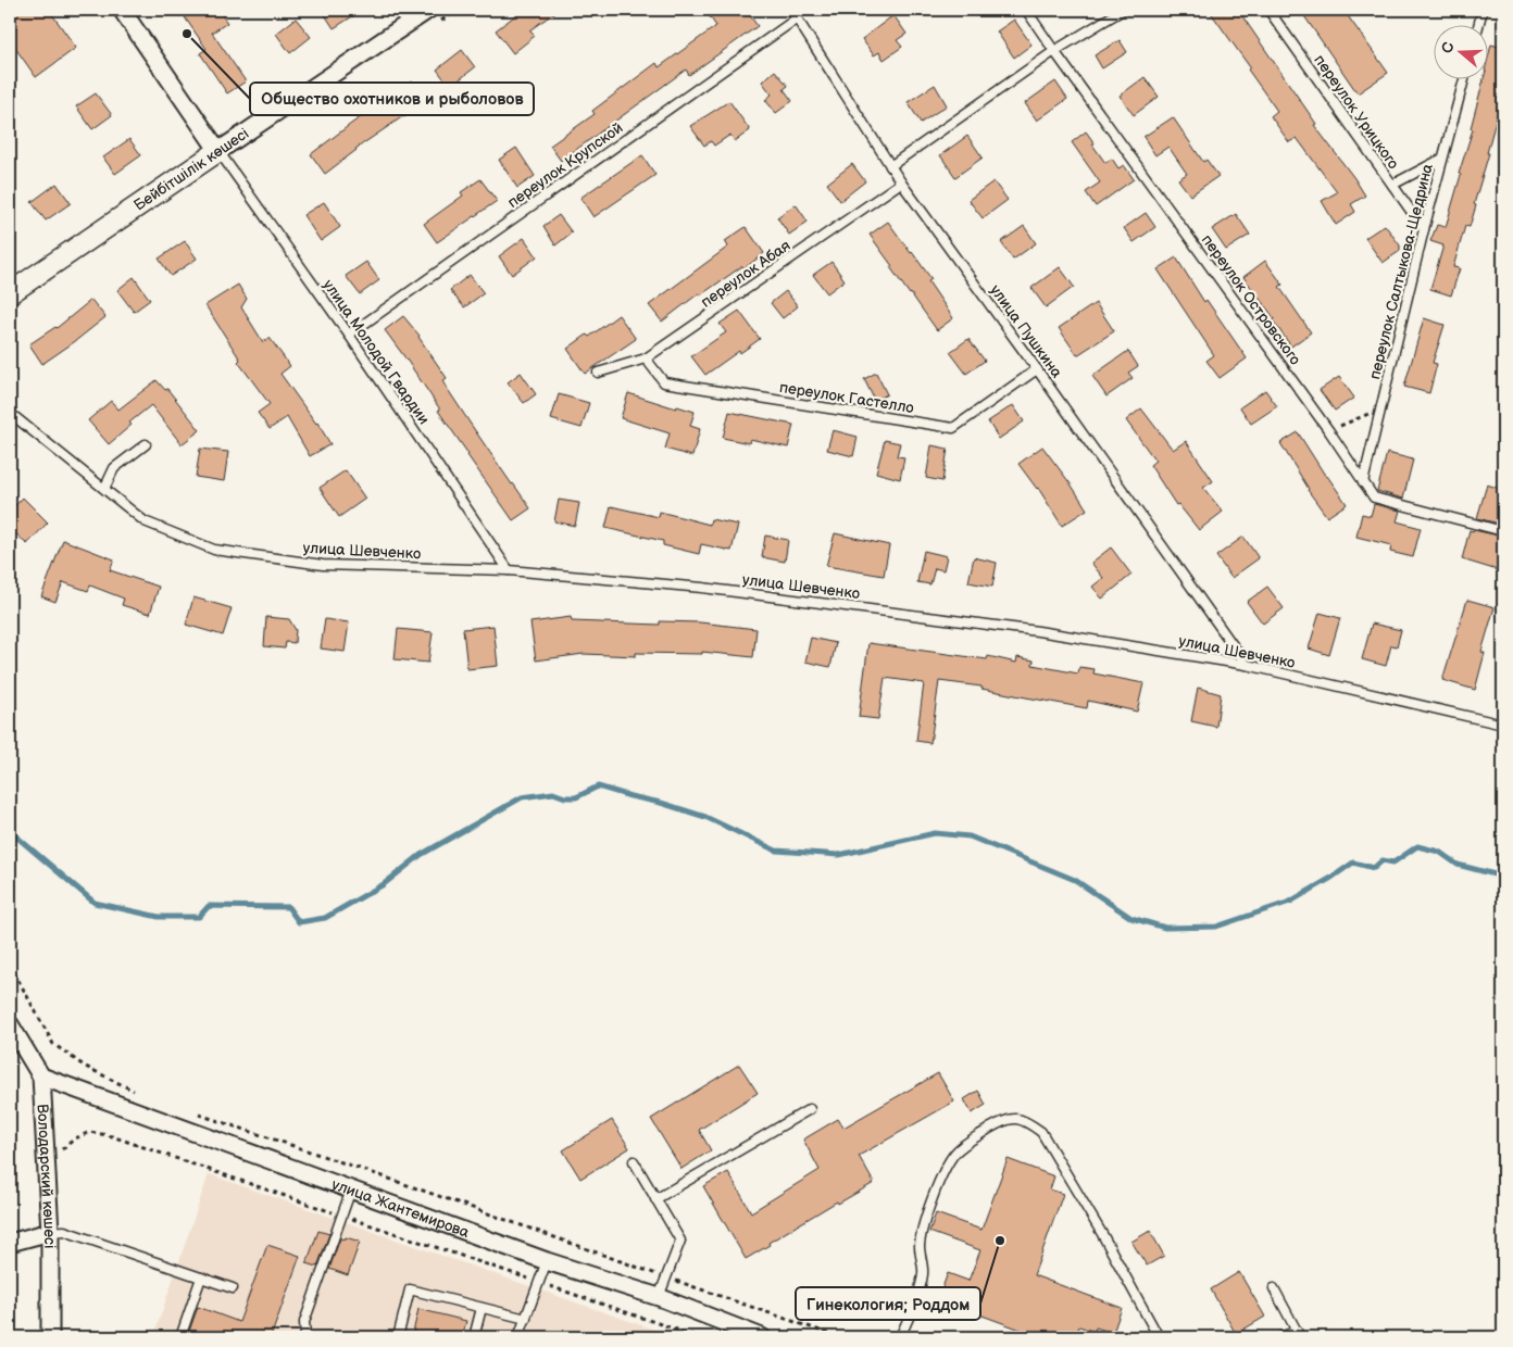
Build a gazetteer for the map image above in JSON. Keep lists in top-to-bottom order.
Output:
{
  "streets": {
    "street": ["Бейбітшілік көшесі", "Володарский көшесі", "улица Жантемирова"],
    "lane": [
      "переулок Урицкого",
      "переулок Крупской",
      "переулок Салтыкова-Щедрина",
      "переулок Абая",
      "переулок Островского",
      "улица Пушкина",
      "улица Молодой Гвардии",
      "переулок Гастелло",
      "улица Шевченко"
    ]
  },
  "crossings": [
    ["переулок Урицкого", "переулок Салтыкова-Щедрина"],
    ["переулок Крупской", "улица Пушкина"],
    ["переулок Крупской", "улица Молодой Гвардии"],
    ["Бейбітшілік көшесі", "улица Молодой Гвардии"],
    ["переулок Салтыкова-Щедрина", "переулок Островского"],
    ["переулок Абая", "улица Пушкина"],
    ["переулок Абая", "переулок Гастелло"],
    ["улица Пушкина", "переулок Гастелло"],
    ["улица Пушкина", "улица Шевченко"],
    ["улица Молодой Гвардии", "улица Шевченко"],
    ["Володарский көшесі", "улица Жантемирова"]
  ],
  "places": ["Общество охотников и рыболовов", "Гинекология; Роддом"],
  "north": "left"
}
